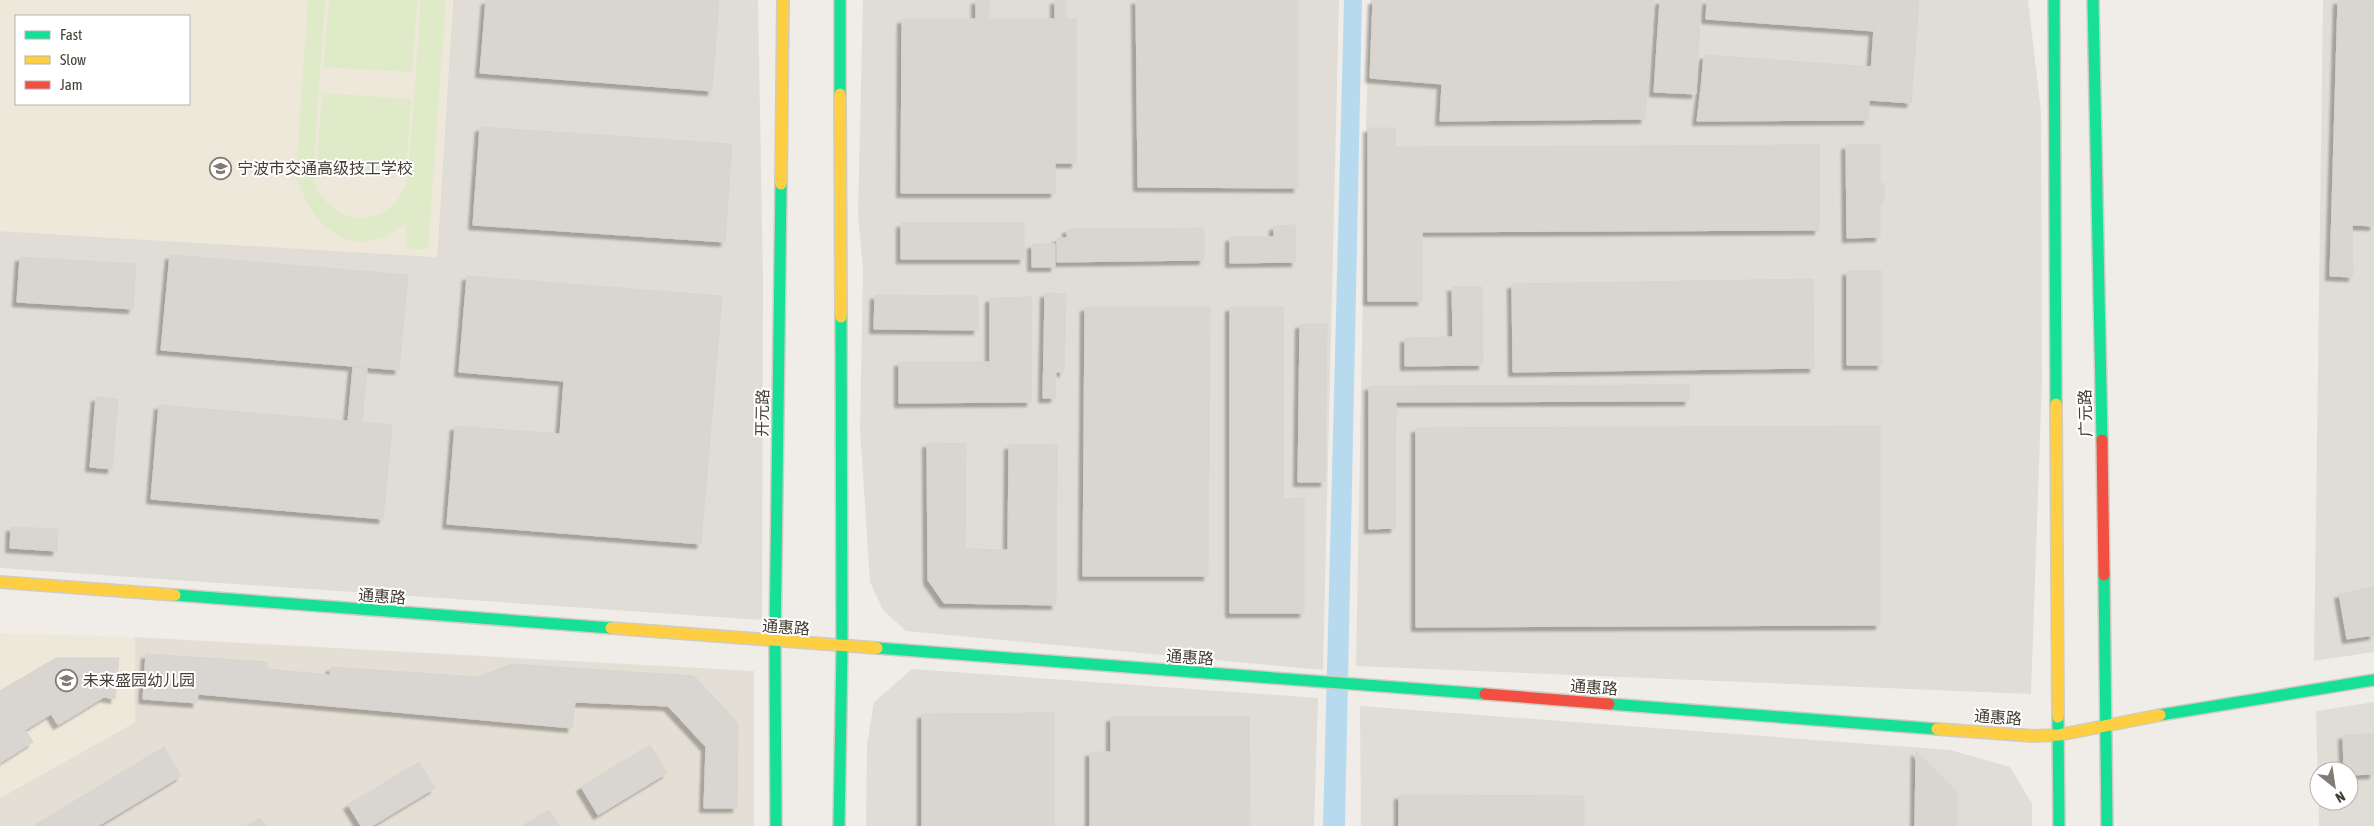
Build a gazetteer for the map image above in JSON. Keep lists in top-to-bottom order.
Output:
{
  "streets": {
    "main road": ["开元路", "广元路", "通惠路"]
  },
  "crossings": [
    ["开元路", "通惠路"],
    ["广元路", "通惠路"]
  ],
  "places": {
    "school or university": ["宁波市交通高级技工学校", "未来盛园幼儿园"]
  },
  "legend": ["Fast", "Slow", "Jam"],
  "north": "bottom right"
}
